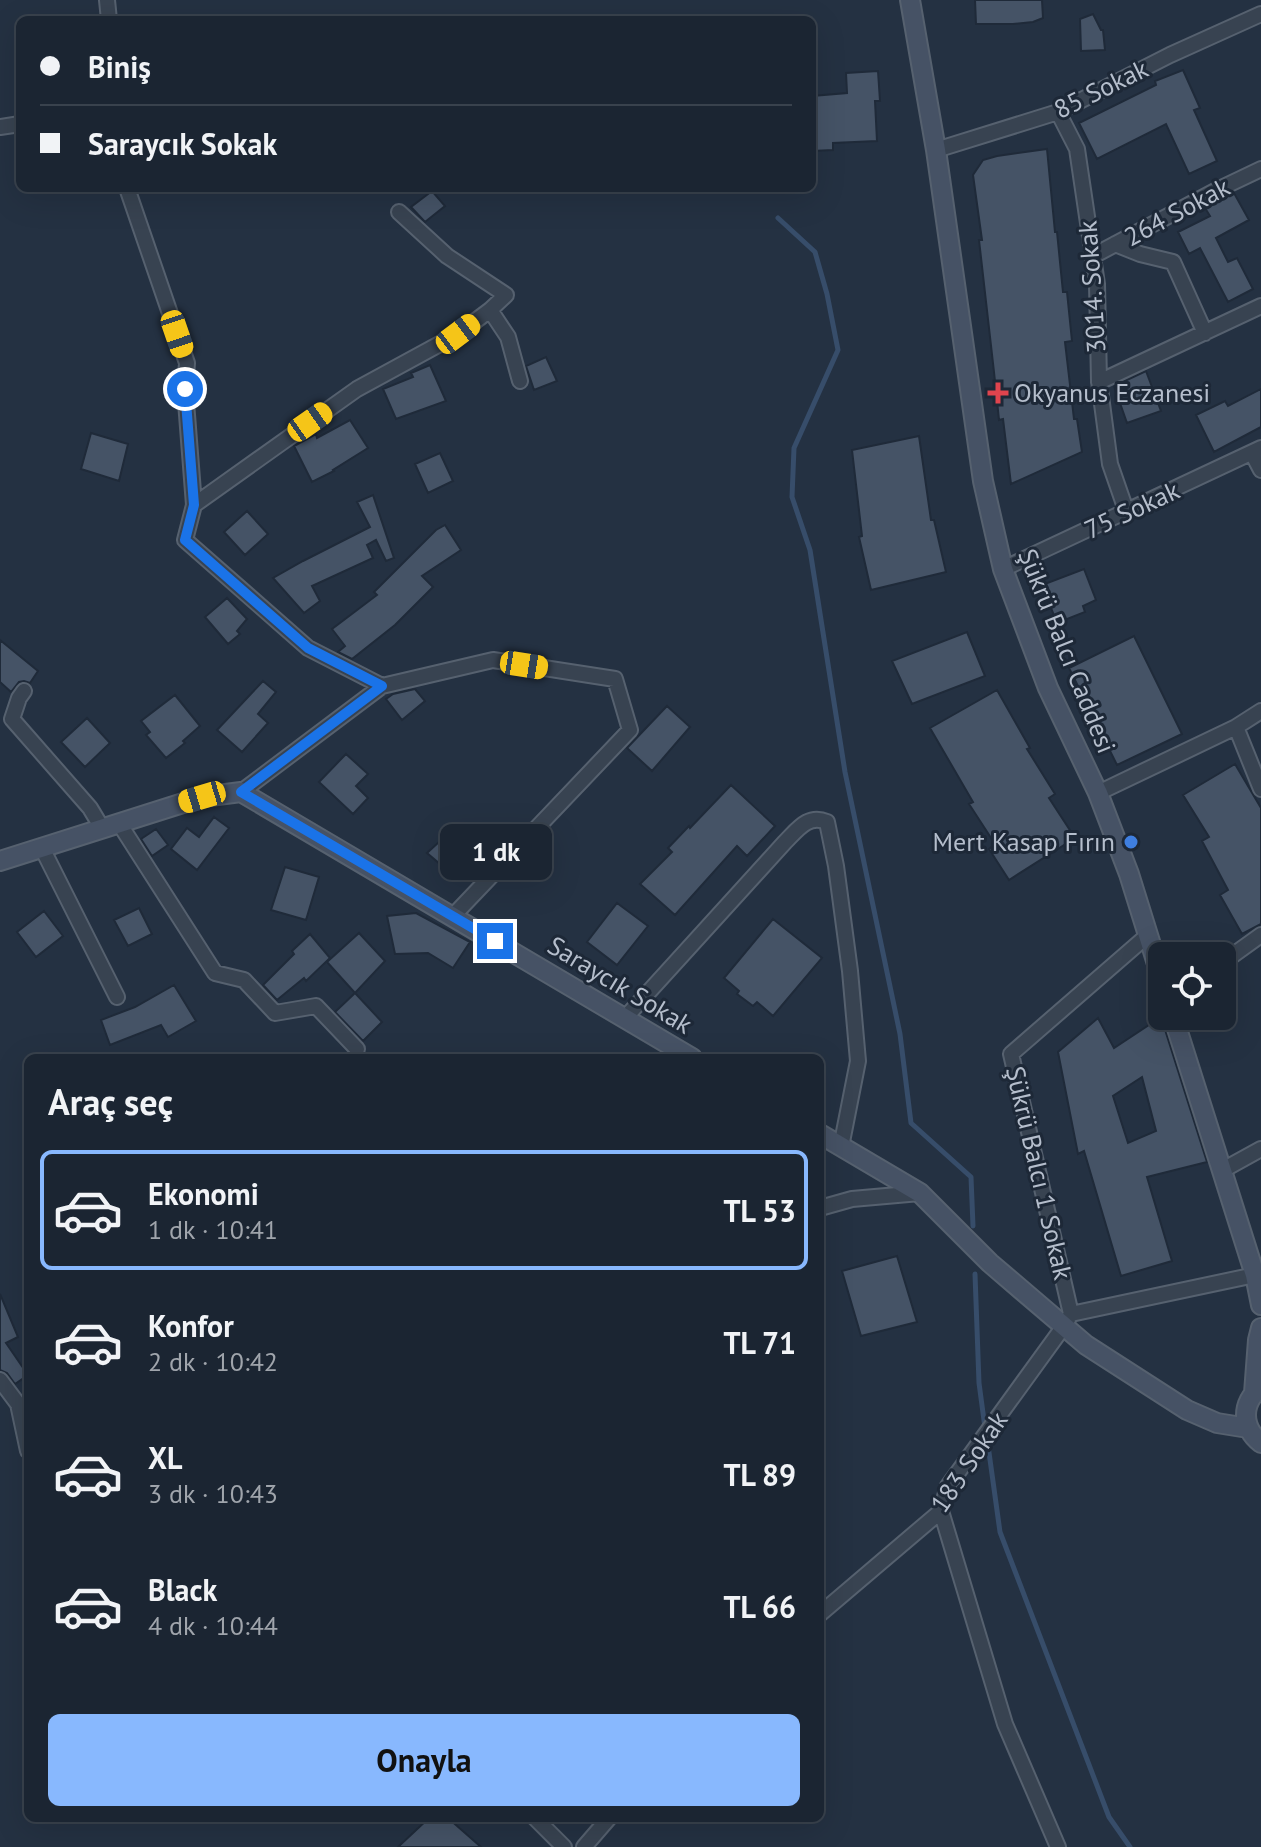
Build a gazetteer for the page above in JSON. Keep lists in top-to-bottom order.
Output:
{
  "streets": {
    "street": [
      "85 Sokak",
      "264 Sokak",
      "3014. Sokak",
      "75 Sokak",
      "Şükrü Balcı Caddesi",
      "Saraycık Sokak",
      "Şükrü Balcı 1 Sokak",
      "183 Sokak"
    ]
  },
  "crossings": [
    ["85 Sokak", "3014. Sokak"],
    ["85 Sokak", "Şükrü Balcı Caddesi"],
    ["264 Sokak", "3014. Sokak"],
    ["3014. Sokak", "75 Sokak"],
    ["75 Sokak", "Şükrü Balcı Caddesi"],
    ["Şükrü Balcı Caddesi", "Şükrü Balcı 1 Sokak"],
    ["Şükrü Balcı 1 Sokak", "183 Sokak"]
  ],
  "places": {
    "health": ["Okyanus Eczanesi"],
    "other": ["Mert Kasap Fırın"]
  },
  "page": {
    "banner": ["Biniş", "Saraycık Sokak"],
    "bubble": "1 dk",
    "heading": "Araç seç",
    "list": [
      {
        "name": "Ekonomi",
        "note": "1 dk · 10:41",
        "value": "TL 53"
      },
      {
        "name": "Konfor",
        "note": "2 dk · 10:42",
        "value": "TL 71"
      },
      {
        "name": "XL",
        "note": "3 dk · 10:43",
        "value": "TL 89"
      },
      {
        "name": "Black",
        "note": "4 dk · 10:44",
        "value": "TL 66"
      }
    ],
    "buttons": "Onayla"
  }
}
